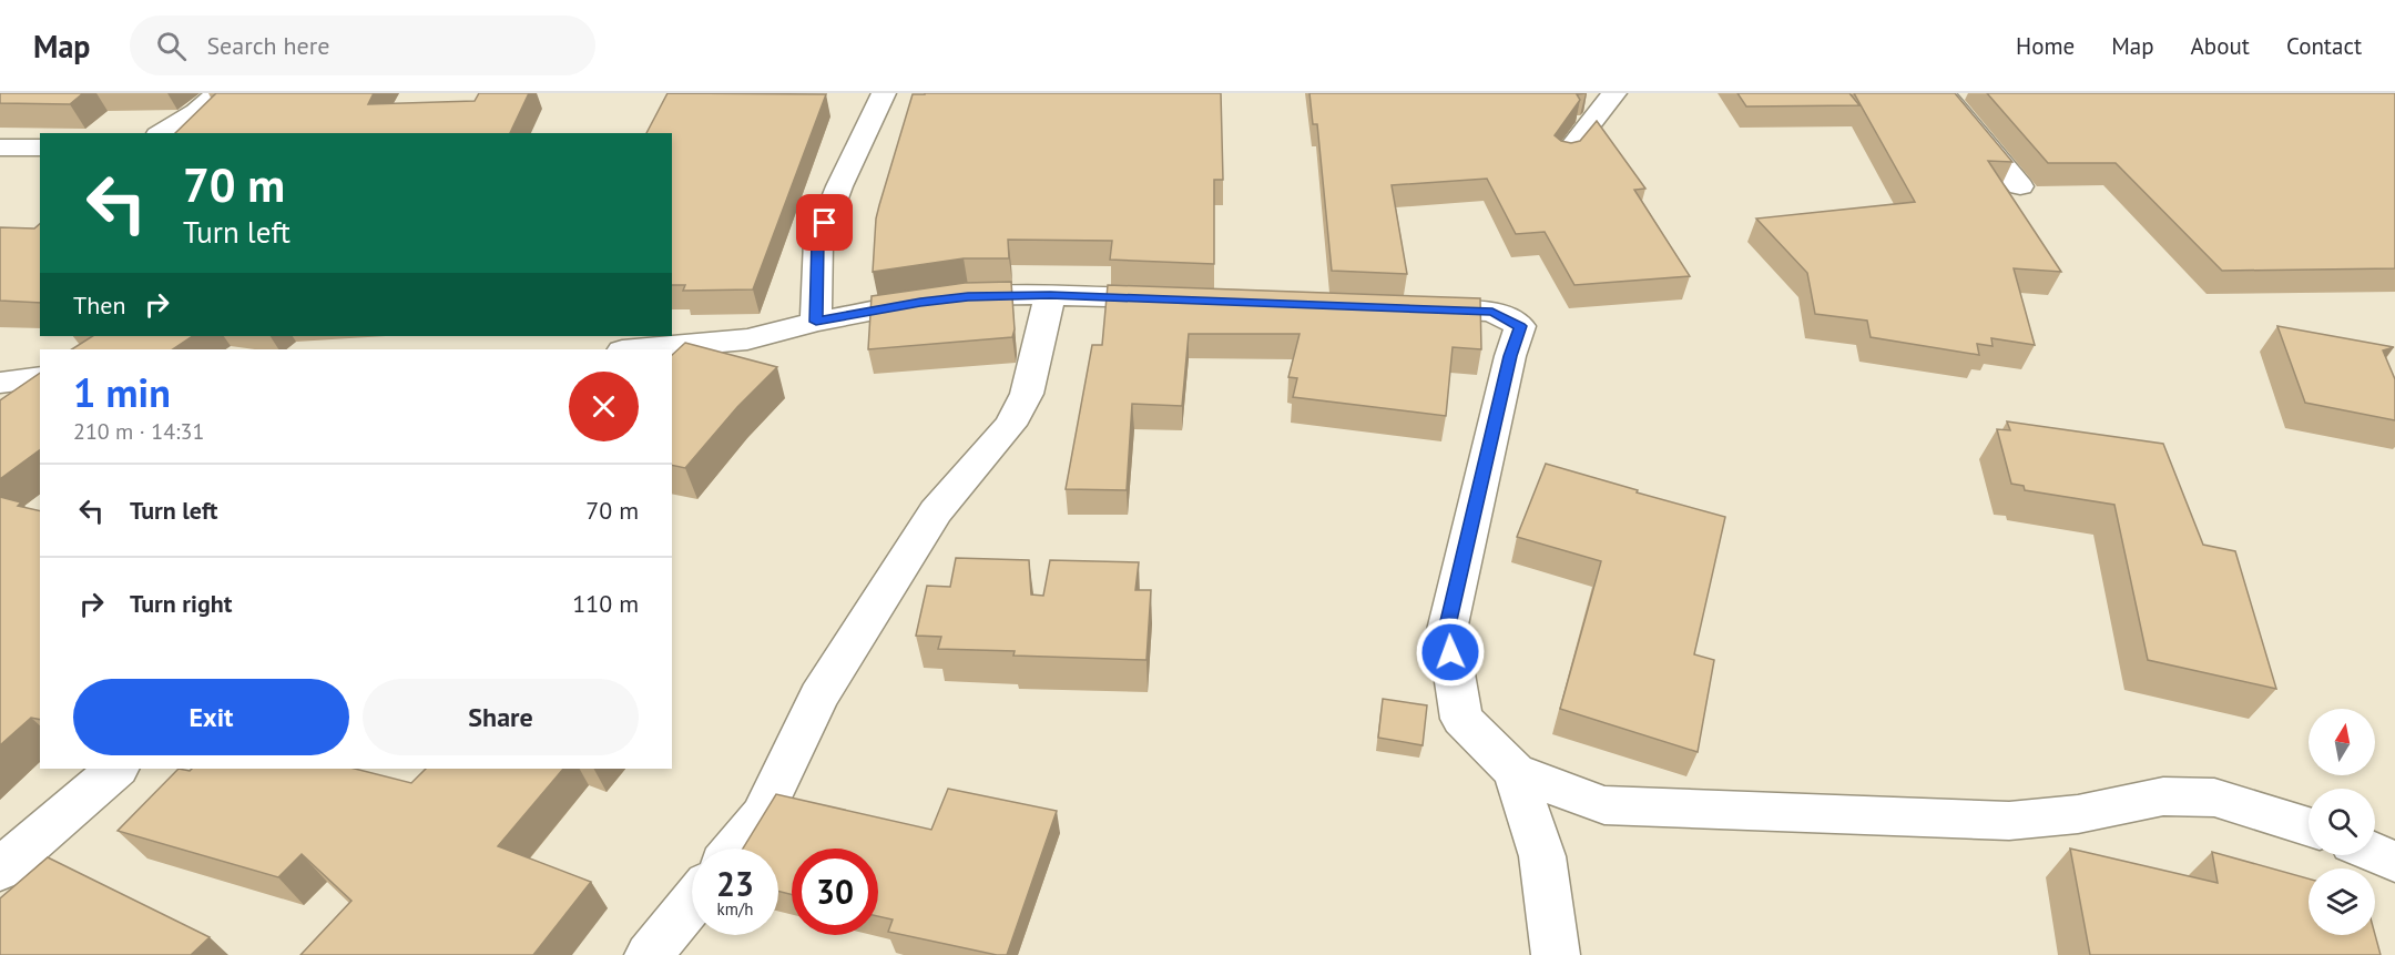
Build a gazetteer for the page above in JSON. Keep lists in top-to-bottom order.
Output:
{
  "north": "top",
  "page": {
    "header": "Map",
    "search": "Search here",
    "nav": [
      "Home",
      "Map",
      "About",
      "Contact"
    ],
    "turn": ["70 m", "Turn left"],
    "then": "Then",
    "heading": ["1 min", "210 m · 14:31"],
    "list": [
      {
        "name": "Turn left",
        "value": "70 m"
      },
      {
        "name": "Turn right",
        "value": "110 m"
      }
    ],
    "buttons": ["Exit", "Share"],
    "speed": "23 km/h",
    "limit": "30"
  }
}
